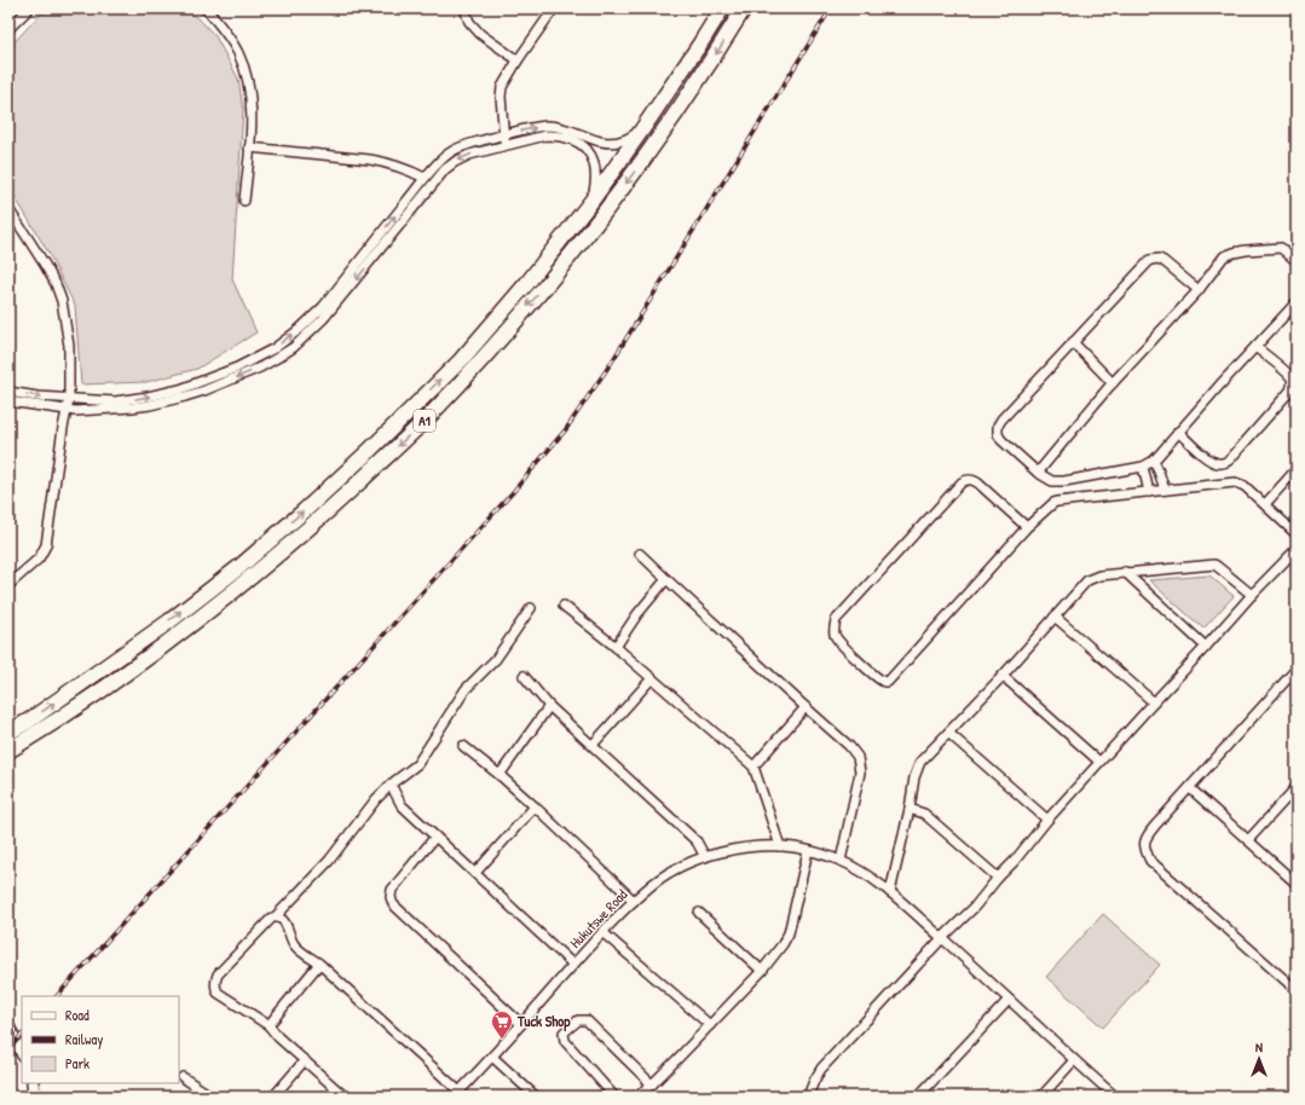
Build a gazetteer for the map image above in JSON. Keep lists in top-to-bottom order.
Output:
{
  "streets": {
    "highway": ["A1"],
    "street": ["Hukutswe Road"]
  },
  "places": {
    "supermarket": ["Tuck Shop"]
  },
  "legend": ["Road", "Railway", "Park"],
  "north": "top"
}
